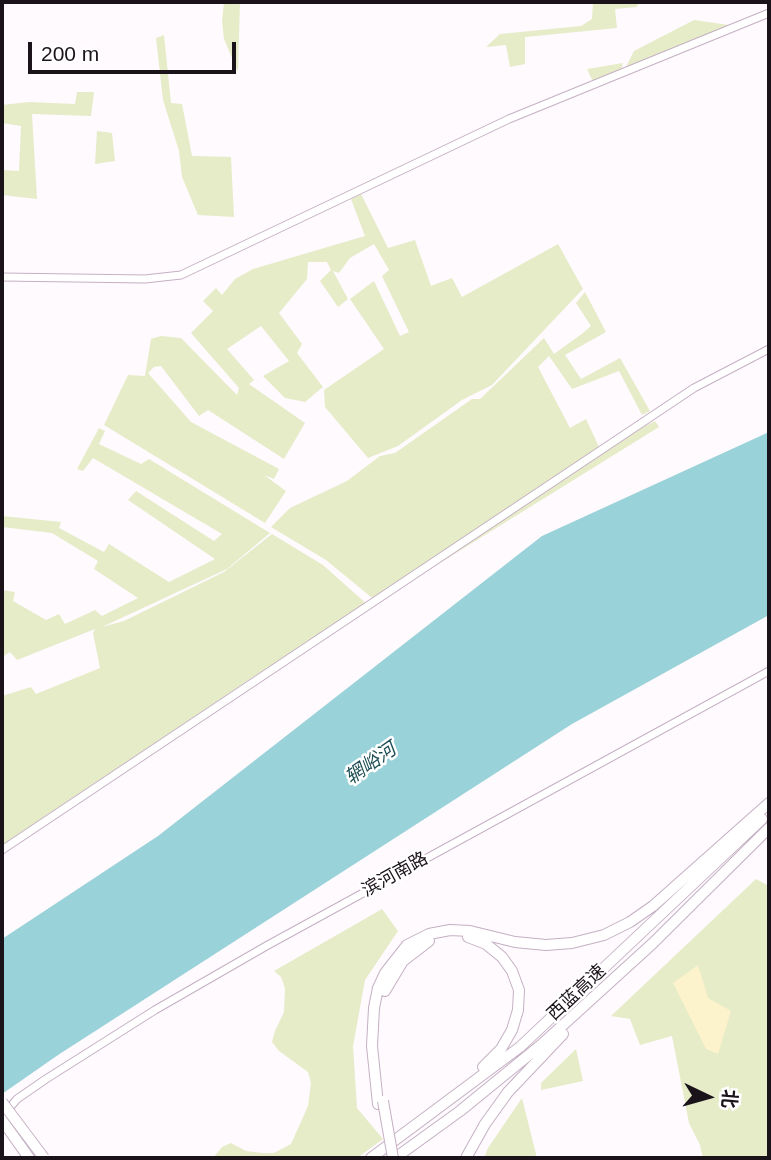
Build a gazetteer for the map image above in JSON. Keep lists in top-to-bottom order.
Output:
{
  "streets": {
    "highway": ["西蓝高速"],
    "street": ["滨河南路"]
  },
  "water": ["辋峪河"],
  "scale_bar": "200 m",
  "north": "right"
}
